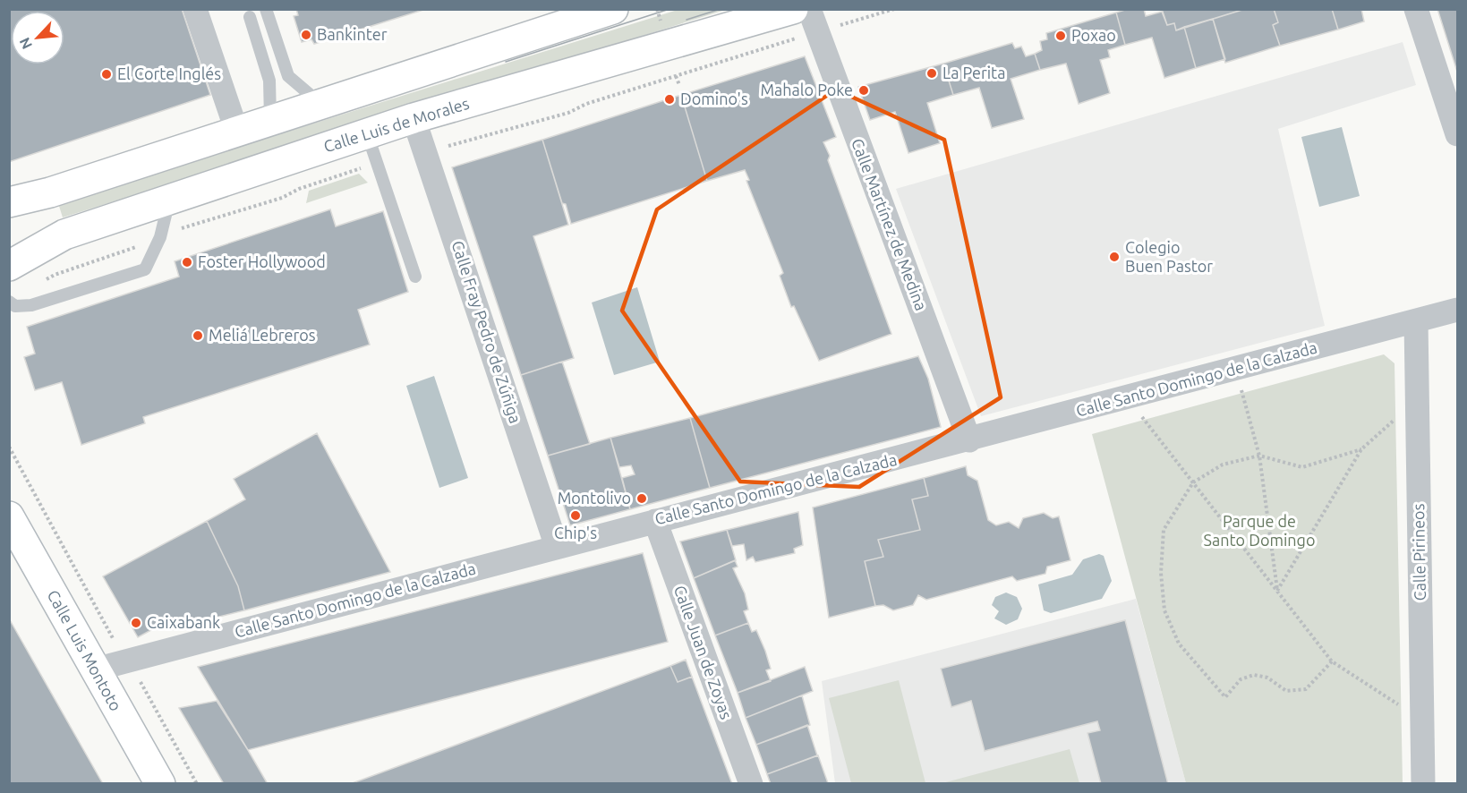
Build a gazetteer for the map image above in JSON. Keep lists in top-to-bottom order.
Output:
{
  "streets": {
    "main road": ["Calle Luis de Morales", "Calle Luis Montoto"],
    "street": [
      "Calle Martínez de Medina",
      "Calle Fray Pedro de Zúñiga",
      "Calle Santo Domingo de la Calzada",
      "Calle Pirineos",
      "Calle Juan de Zoyas"
    ]
  },
  "crossings": [
    ["Calle Luis de Morales", "Calle Fray Pedro de Zúñiga"],
    ["Calle Martínez de Medina", "Calle Santo Domingo de la Calzada"],
    ["Calle Fray Pedro de Zúñiga", "Calle Santo Domingo de la Calzada"],
    ["Calle Santo Domingo de la Calzada", "Calle Pirineos"],
    ["Calle Santo Domingo de la Calzada", "Calle Luis Montoto"],
    ["Calle Santo Domingo de la Calzada", "Calle Juan de Zoyas"]
  ],
  "parks": ["Parque de Santo Domingo"],
  "places": [
    "Bankinter",
    "Poxao",
    "La Perita",
    "El Corte Inglés",
    "Mahalo Poke",
    "Domino's",
    "Colegio Buen Pastor",
    "Foster Hollywood",
    "Meliá Lebreros",
    "Montolivo",
    "Chip's",
    "Caixabank"
  ],
  "north": "bottom left"
}
